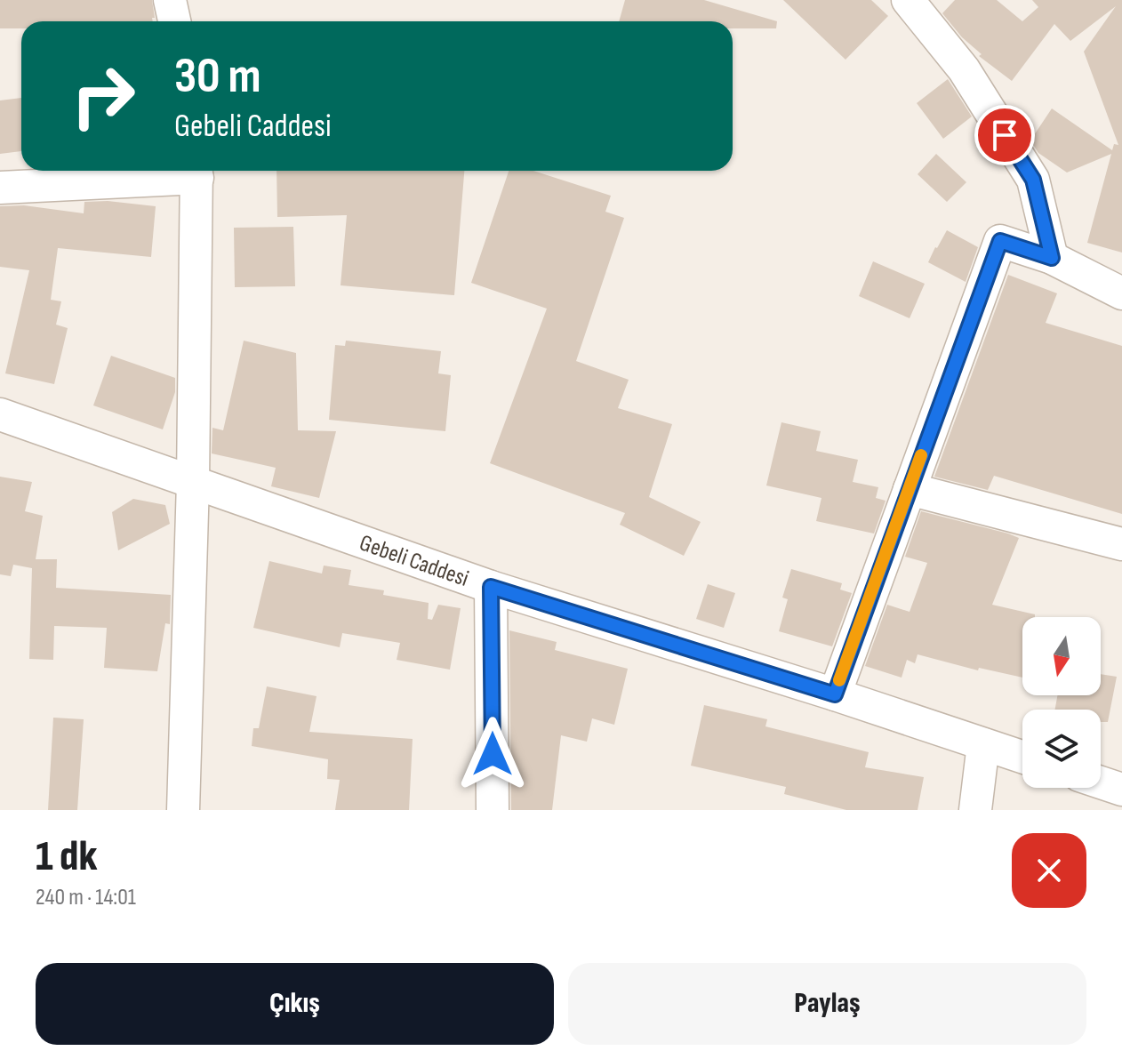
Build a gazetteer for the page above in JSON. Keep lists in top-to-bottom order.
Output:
{
  "streets": {
    "street": ["Gebeli Caddesi"]
  },
  "north": "bottom",
  "page": {
    "turn": ["30 m", "Gebeli Caddesi"],
    "heading": ["1 dk", "240 m · 14:01"],
    "buttons": ["Çıkış", "Paylaş"]
  }
}
